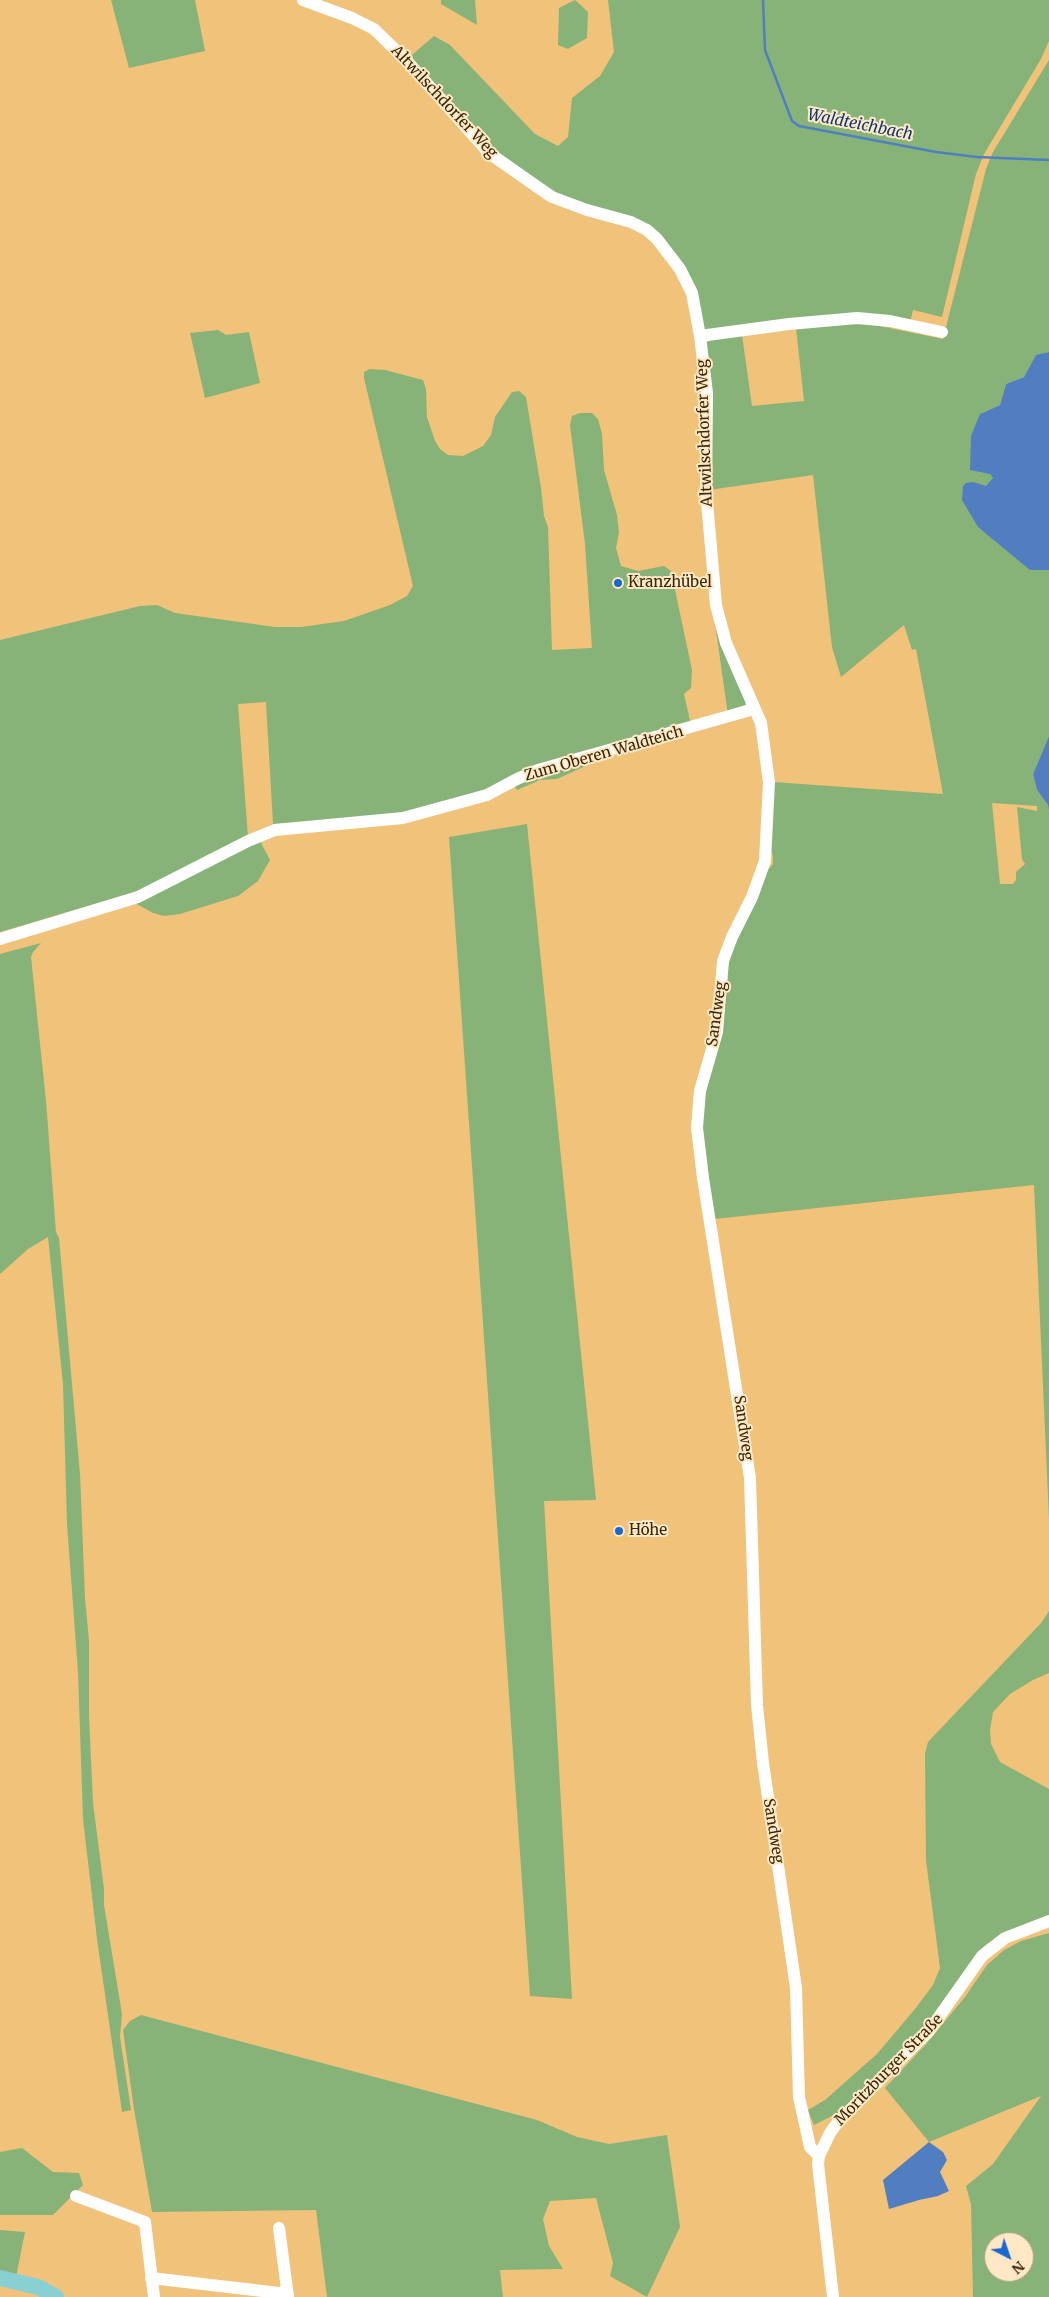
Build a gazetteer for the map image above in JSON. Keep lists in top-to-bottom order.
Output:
{
  "streets": {
    "street": [
      "Altwilschdorfer Weg",
      "Zum Oberen Waldteich",
      "Sandweg",
      "Moritzburger Straße"
    ]
  },
  "crossings": [
    ["Altwilschdorfer Weg", "Zum Oberen Waldteich"],
    ["Altwilschdorfer Weg", "Sandweg"],
    ["Zum Oberen Waldteich", "Sandweg"],
    ["Sandweg", "Moritzburger Straße"]
  ],
  "water": ["Waldteichbach"],
  "places": ["Kranzhübel", "Höhe"],
  "north": "bottom right"
}
